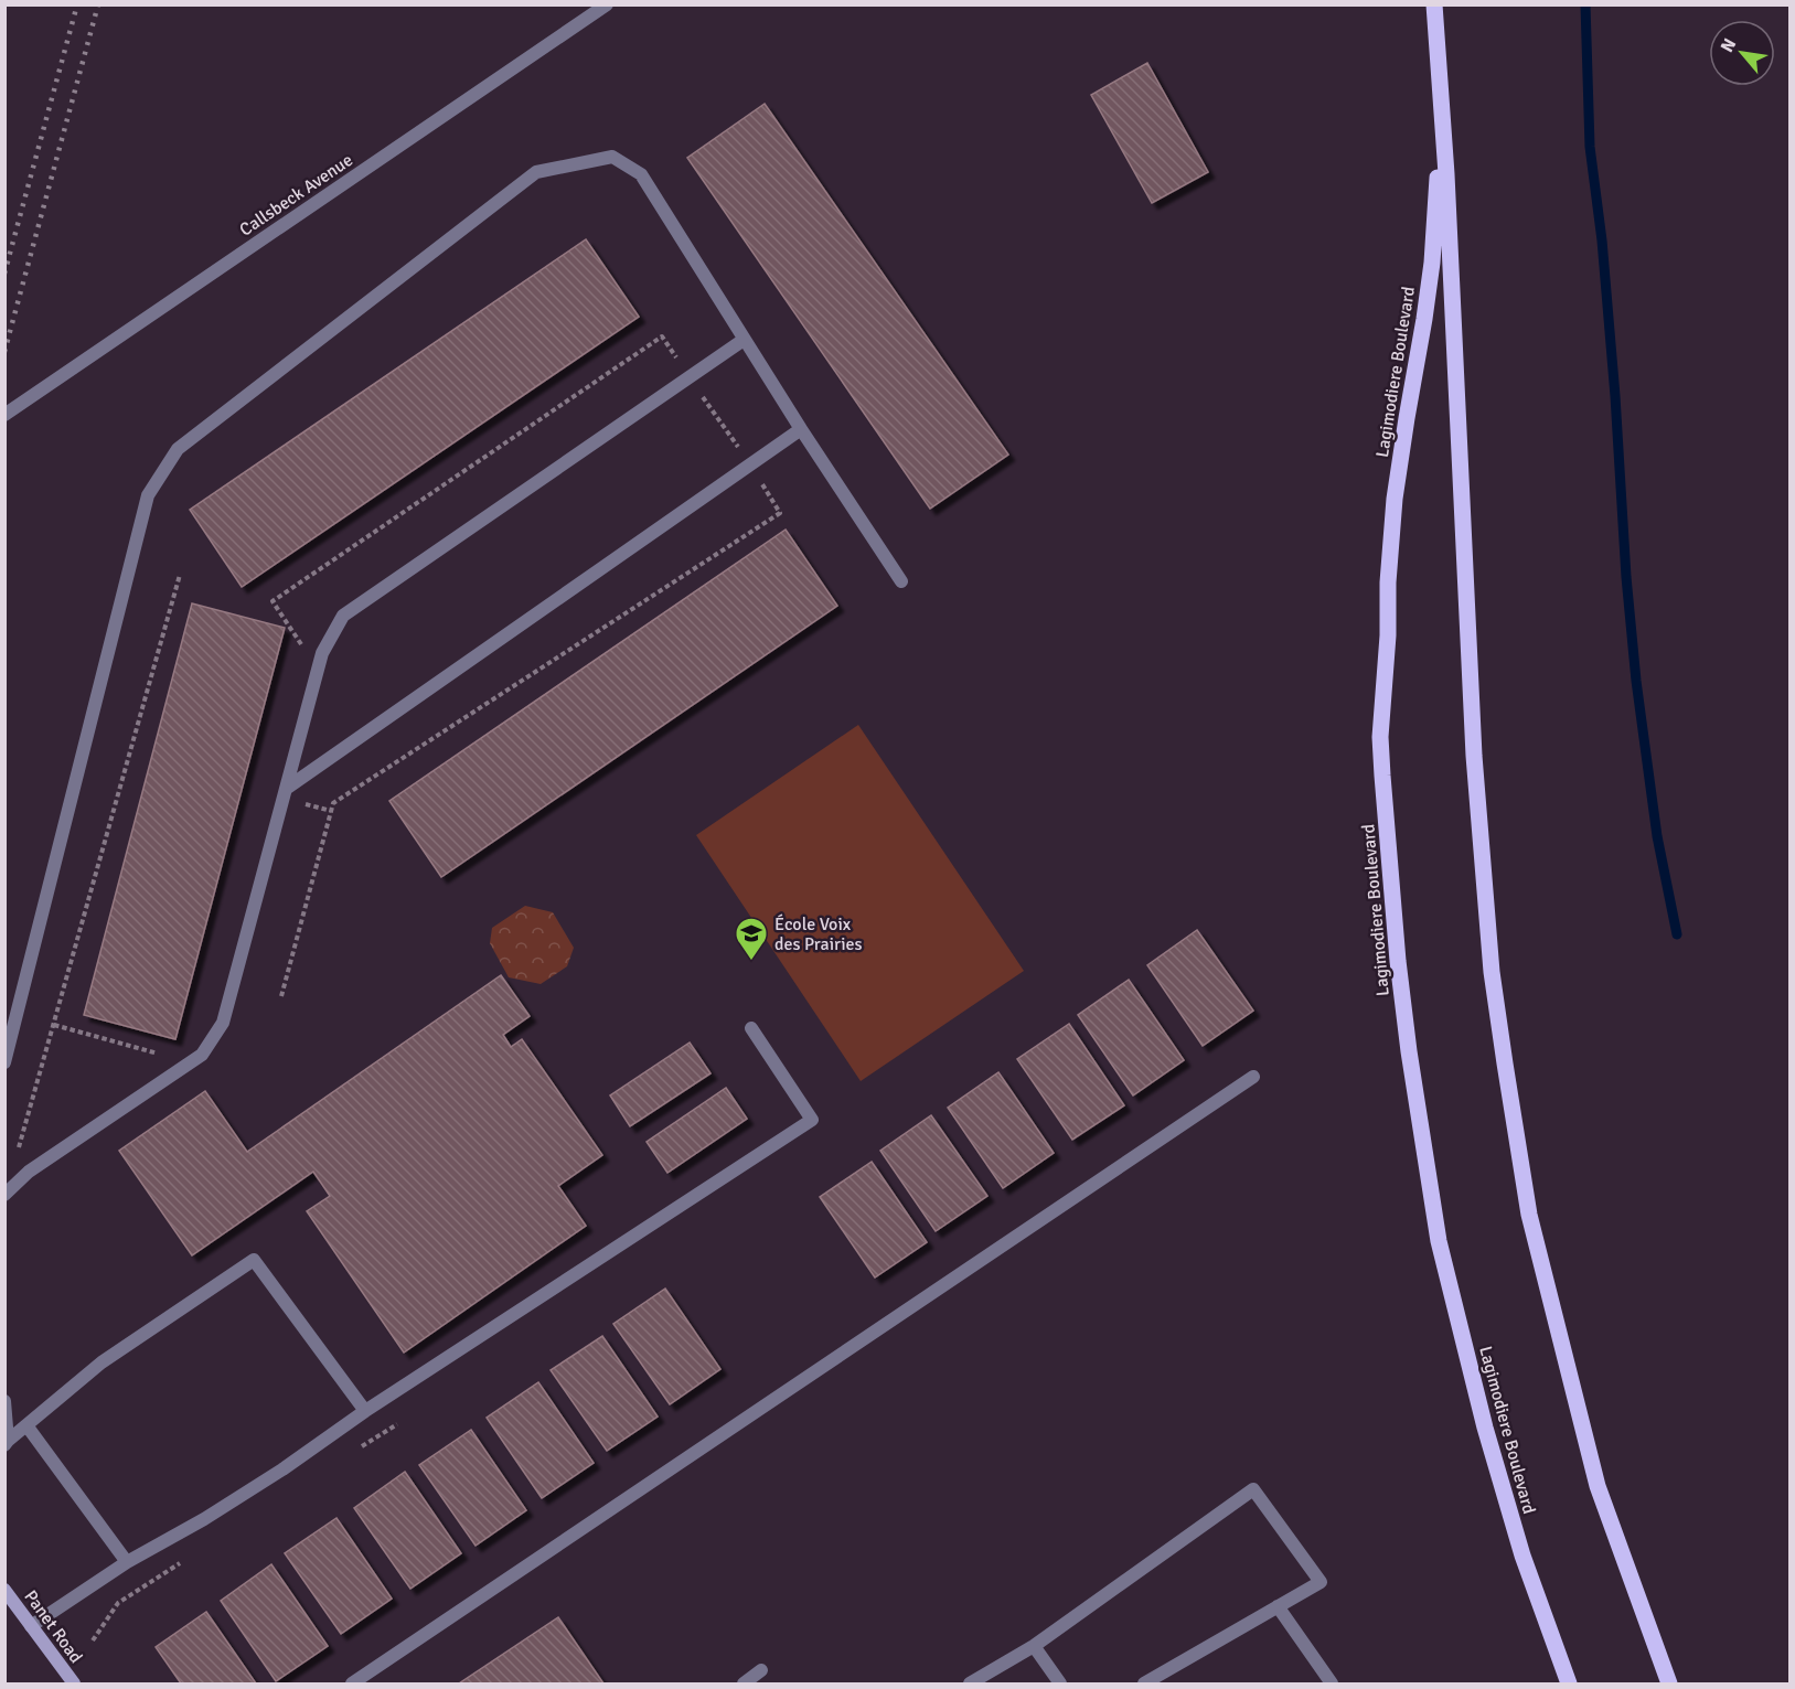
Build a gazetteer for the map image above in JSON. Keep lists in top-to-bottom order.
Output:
{
  "streets": {
    "main road": ["Lagimodiere Boulevard"],
    "street": ["Callsbeck Avenue", "Panet Road"]
  },
  "places": {
    "school or university": ["École Voix des Prairies"]
  },
  "north": "top left"
}
